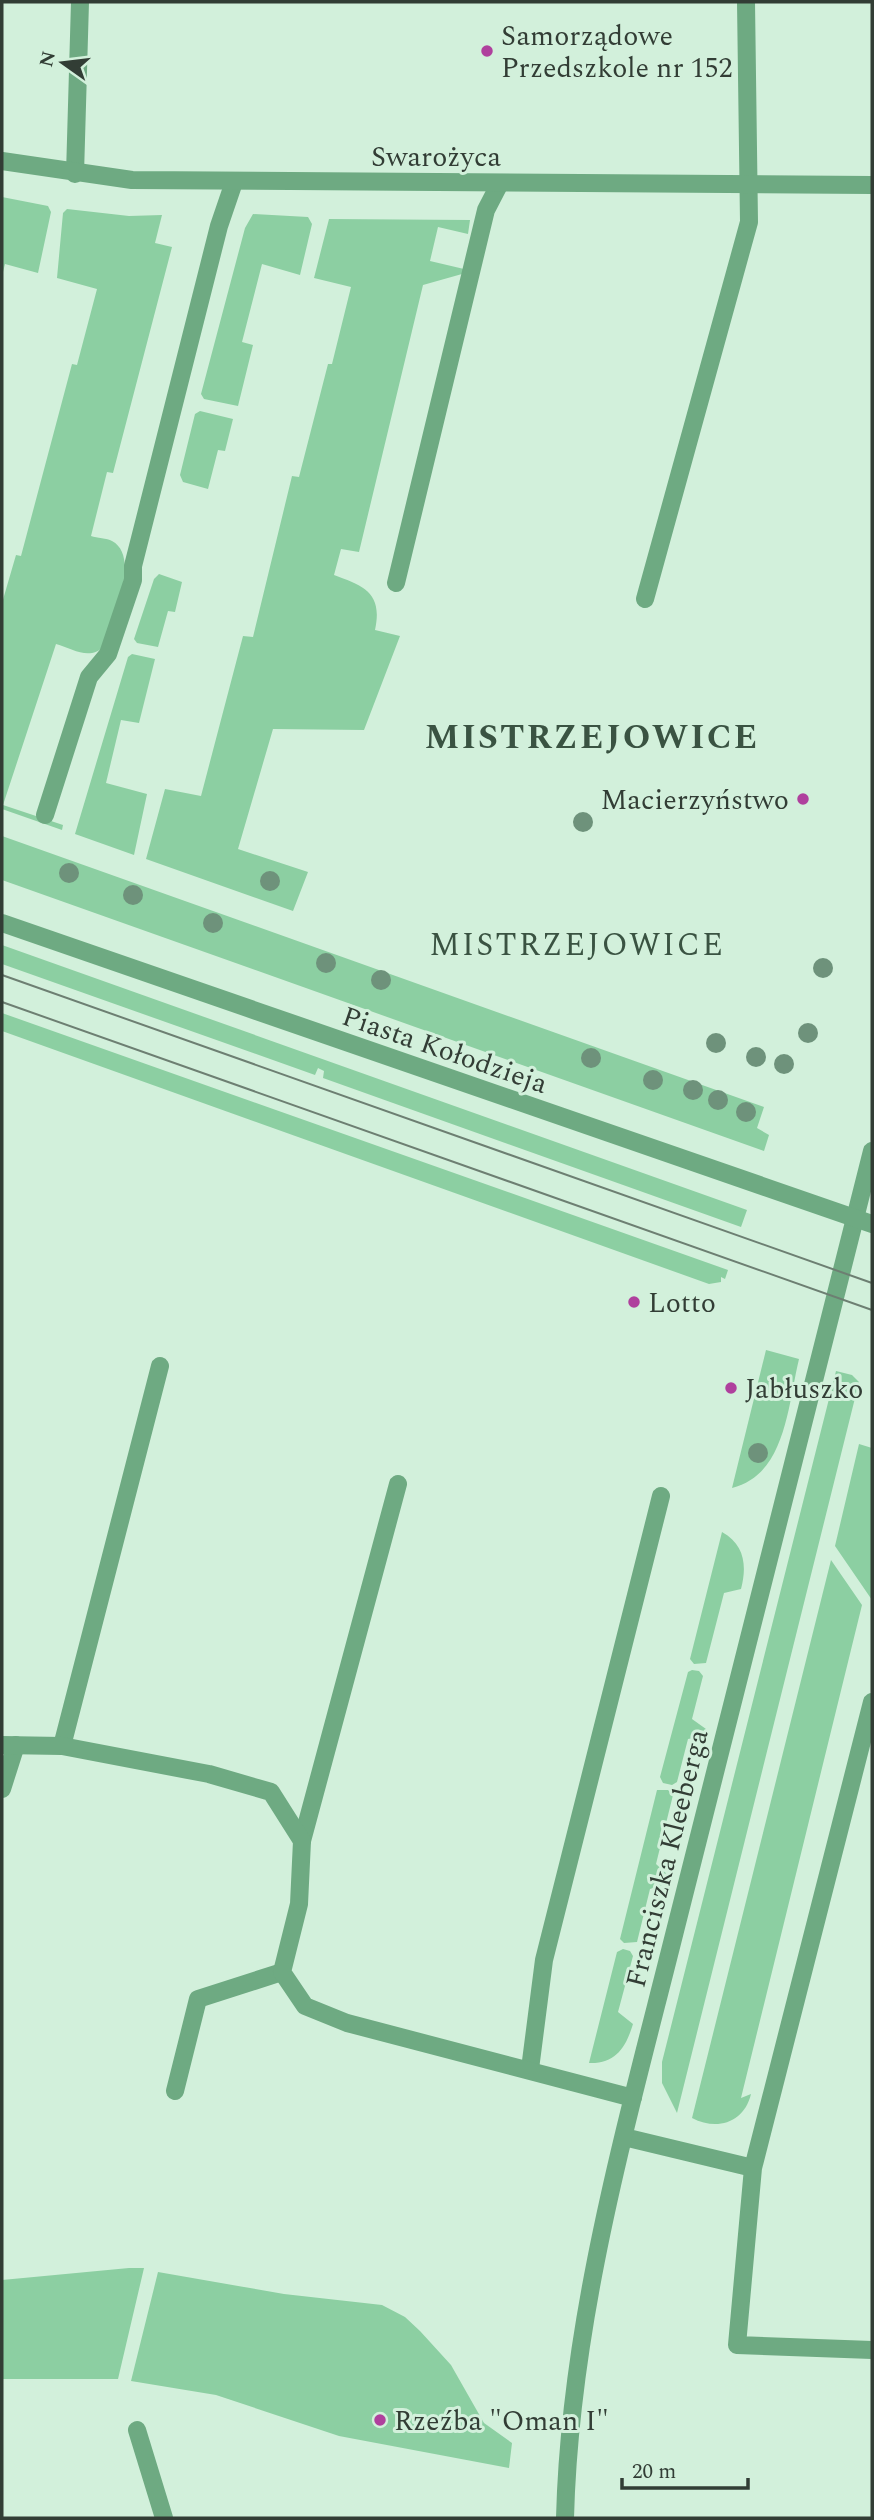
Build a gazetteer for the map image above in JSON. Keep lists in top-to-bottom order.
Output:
{
  "streets": {
    "street": ["Swarożyca", "Piasta Kołodzieja", "Franciszka Kleeberga"]
  },
  "crossings": [
    ["Piasta Kołodzieja", "Franciszka Kleeberga"]
  ],
  "districts": ["MISTRZEJOWICE", "MISTRZEJOWICE"],
  "places": [
    "Samorządowe Przedszkole nr 152",
    "Macierzyństwo",
    "Lotto",
    "Jabłuszko",
    "Rzeźba \"Oman I\""
  ],
  "scale_bar": "20 m",
  "north": "left"
}
